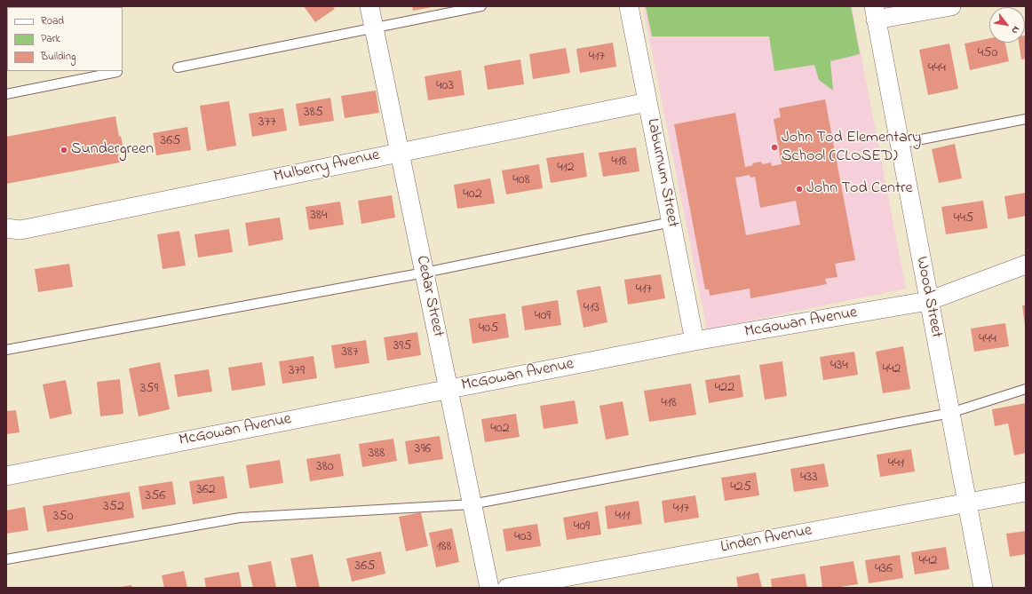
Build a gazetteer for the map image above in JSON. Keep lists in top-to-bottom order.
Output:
{
  "streets": {
    "street": [
      "Mulberry Avenue",
      "Laburnum Street",
      "Cedar Street",
      "Wood Street",
      "McGowan Avenue",
      "Linden Avenue"
    ]
  },
  "crossings": [
    ["Mulberry Avenue", "Laburnum Street"],
    ["Mulberry Avenue", "Cedar Street"],
    ["Laburnum Street", "McGowan Avenue"],
    ["Cedar Street", "McGowan Avenue"],
    ["Wood Street", "McGowan Avenue"],
    ["Wood Street", "Linden Avenue"]
  ],
  "places": ["John Tod Elementary School (CLOSED)", "Sundergreen", "John Tod Centre"],
  "house_numbers": [
    "450",
    "417",
    "444",
    "403",
    "385",
    "377",
    "365",
    "418",
    "412",
    "408",
    "402",
    "384",
    "445",
    "417",
    "413",
    "409",
    "405",
    "444",
    "395",
    "387",
    "434",
    "442",
    "379",
    "422",
    "359",
    "418",
    "402",
    "396",
    "388",
    "441",
    "380",
    "433",
    "425",
    "362",
    "356",
    "352",
    "417",
    "411",
    "350",
    "409",
    "403",
    "188",
    "442",
    "365",
    "436"
  ],
  "legend": ["Road", "Park", "Building"],
  "north": "bottom right"
}
